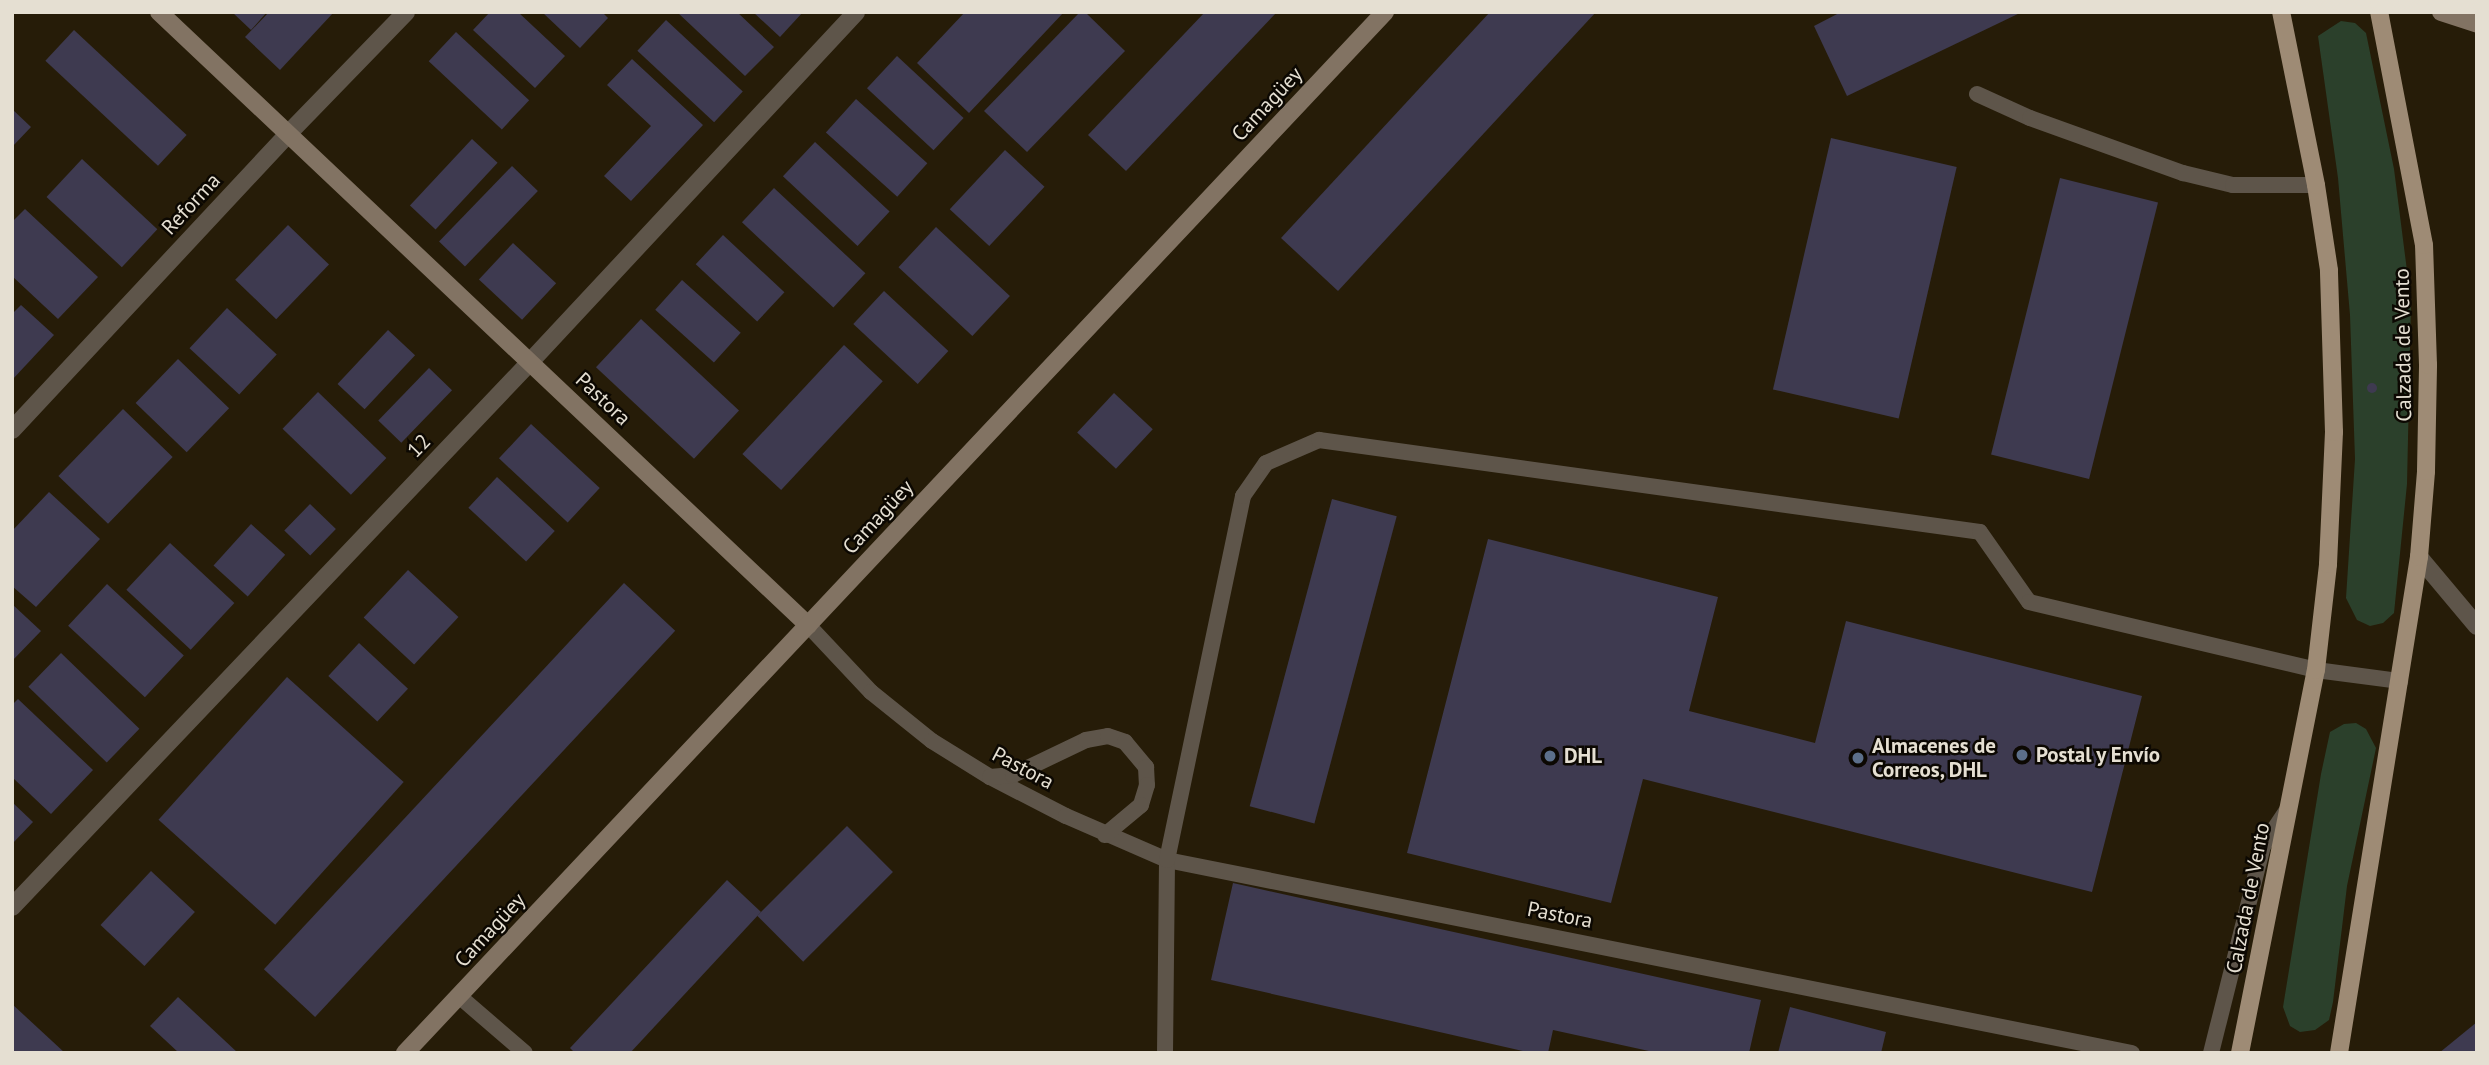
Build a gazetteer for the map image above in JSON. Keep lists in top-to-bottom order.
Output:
{
  "streets": {
    "main road": ["Camagüey", "Calzada de Vento", "Pastora"],
    "street": ["Reforma", "12"]
  },
  "crossings": [
    ["Camagüey", "Pastora"],
    ["Reforma", "Pastora"],
    ["Pastora", "12"]
  ],
  "places": ["Postal y Envío", "DHL", "Almacenes de Correos, DHL"]
}
